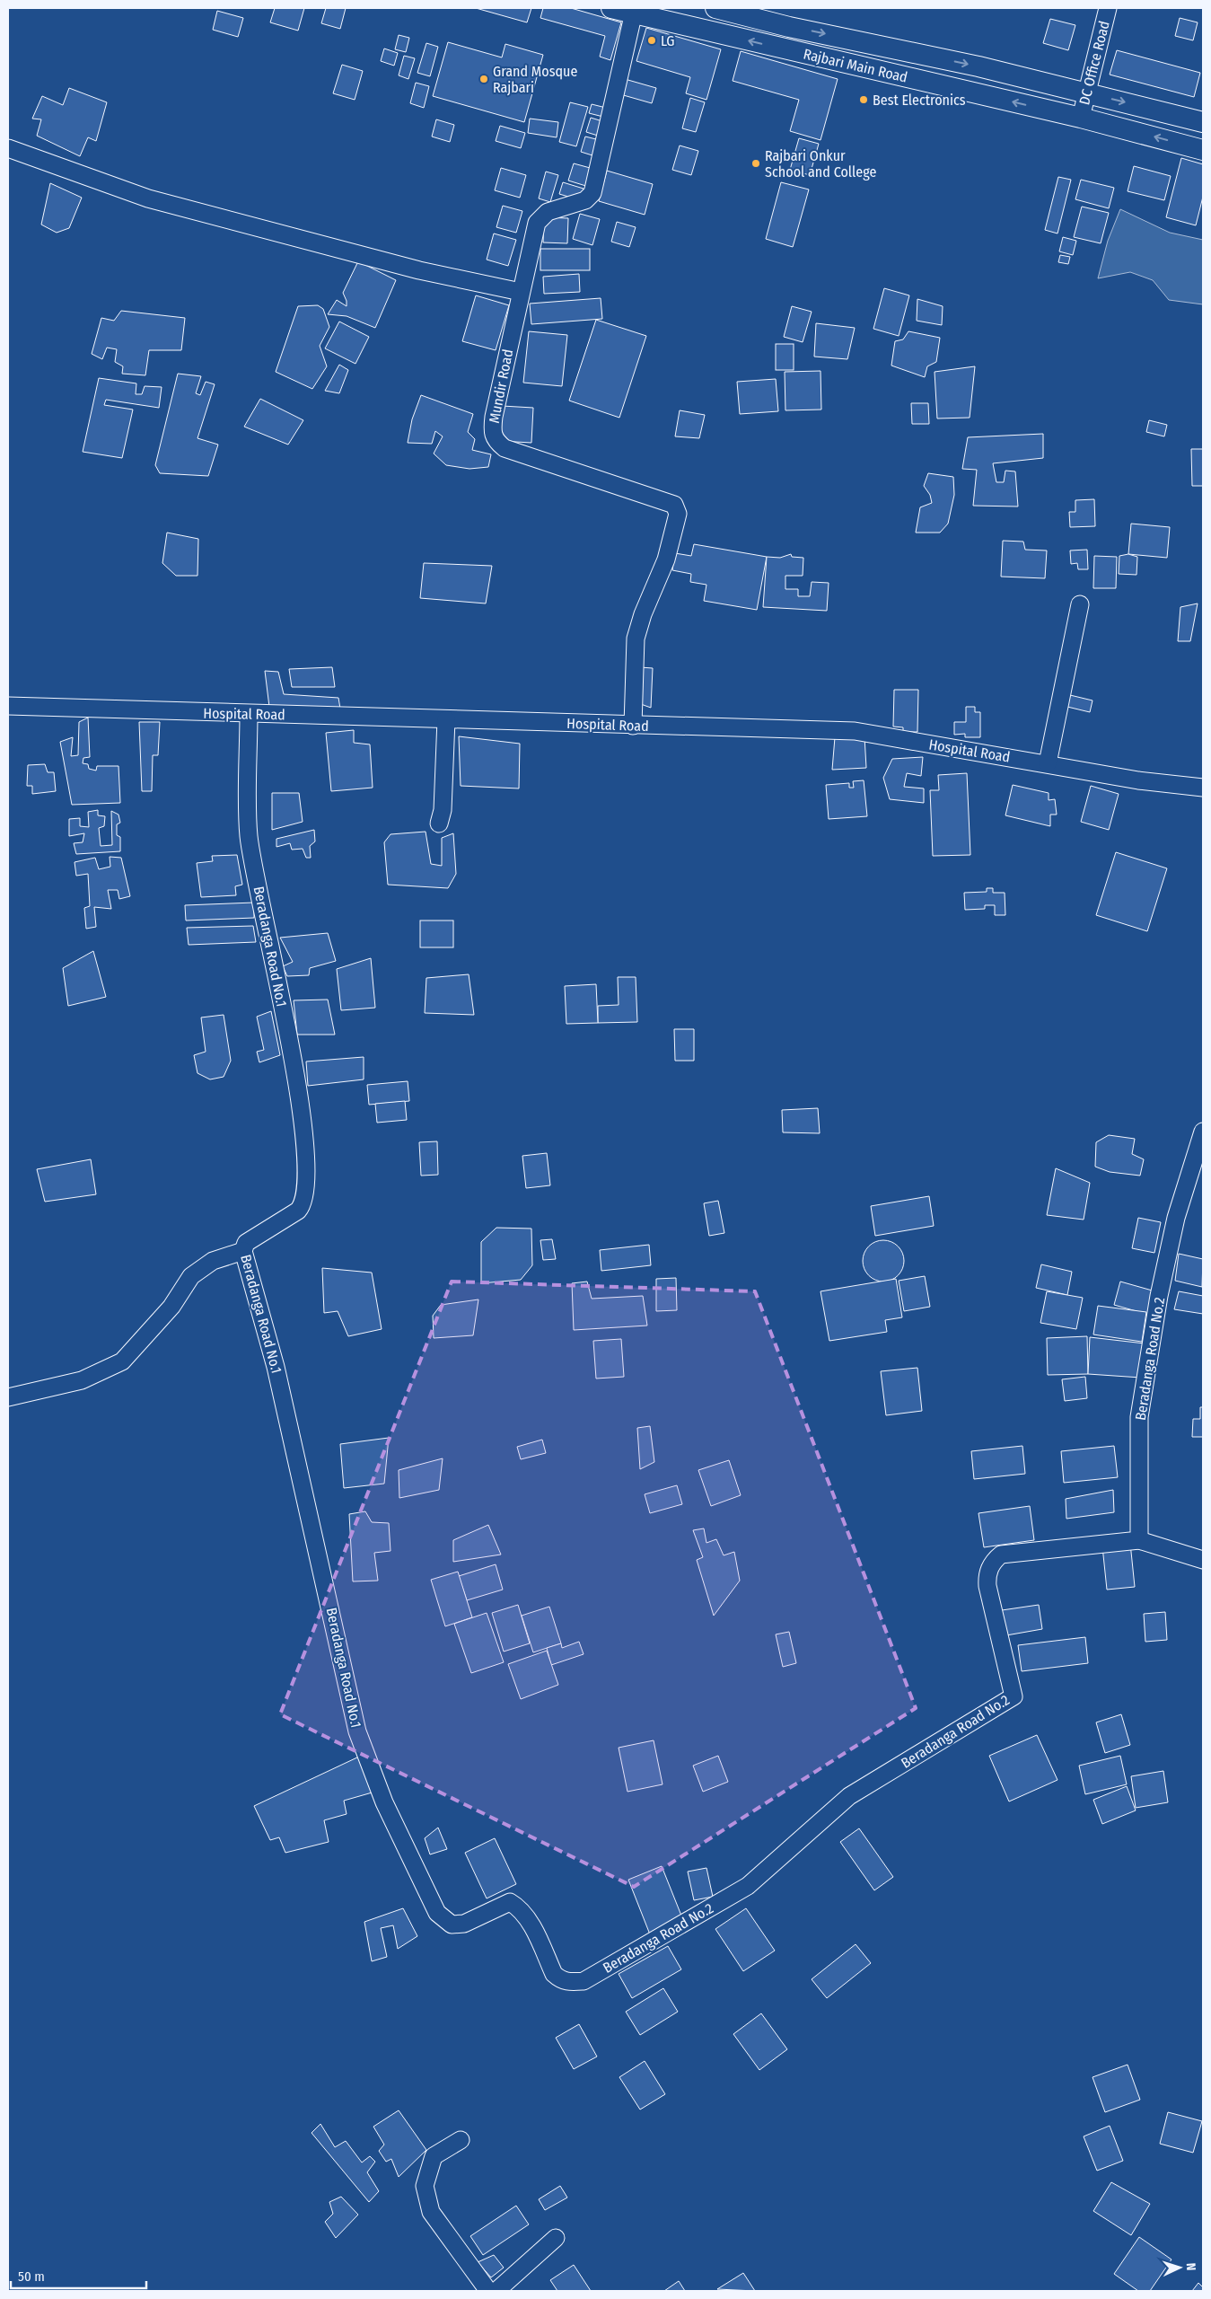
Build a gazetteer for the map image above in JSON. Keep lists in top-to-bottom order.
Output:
{
  "streets": {
    "street": [
      "DC Office Road",
      "Rajbari Main Road",
      "Mundir Road",
      "Hospital Road",
      "Beradanga Road No.1",
      "Beradanga Road No.2"
    ]
  },
  "crossings": [
    ["DC Office Road", "Rajbari Main Road"],
    ["Rajbari Main Road", "Mundir Road"],
    ["Mundir Road", "Hospital Road"],
    ["Hospital Road", "Beradanga Road No.1"],
    ["Beradanga Road No.1", "Beradanga Road No.2"]
  ],
  "places": [
    "LG",
    "Grand Mosque Rajbari",
    "Best Electronics",
    "Rajbari Onkur School and College"
  ],
  "scale_bar": "50 m",
  "north": "right"
}
